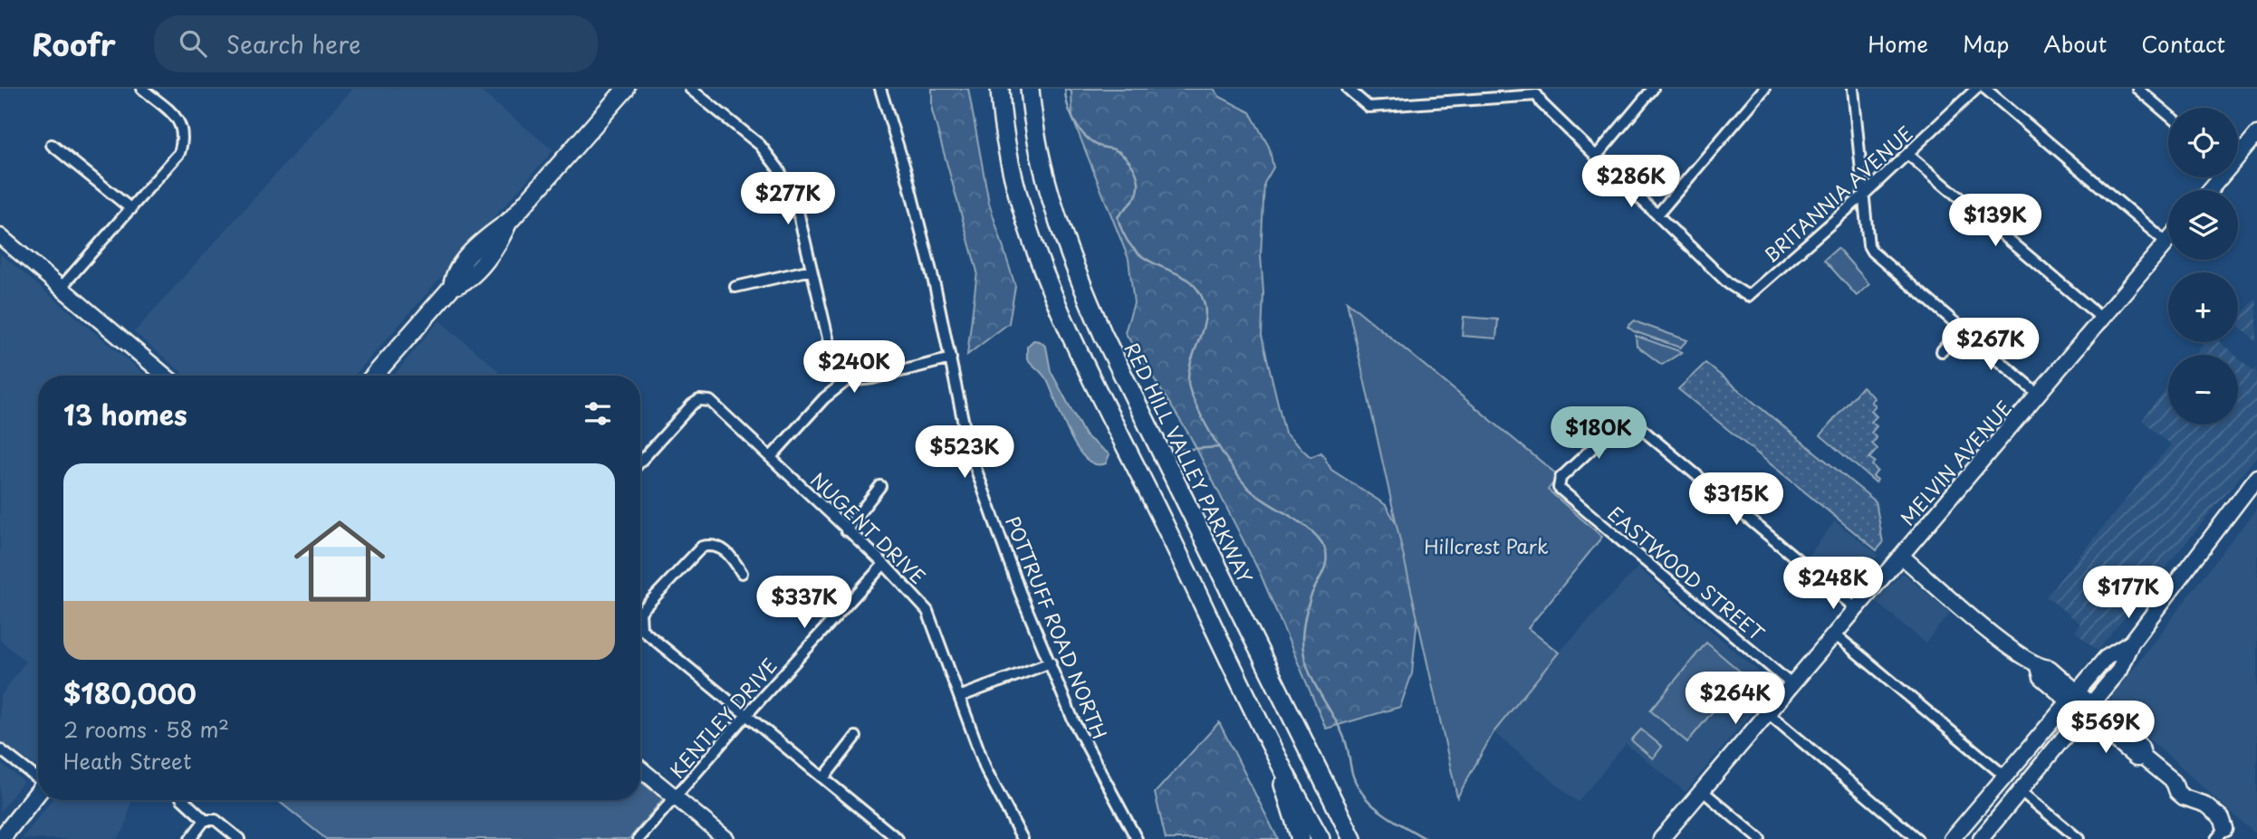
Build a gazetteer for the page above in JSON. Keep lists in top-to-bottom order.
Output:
{
  "streets": {
    "highway": ["RED HILL VALLEY PARKWAY"],
    "main road": ["MELVIN AVENUE"],
    "street": [
      "BRITANNIA AVENUE",
      "NUGENT DRIVE",
      "EASTWOOD STREET",
      "POTTRUFF ROAD NORTH",
      "KENTLEY DRIVE"
    ]
  },
  "crossings": [
    ["MELVIN AVENUE", "EASTWOOD STREET"],
    ["NUGENT DRIVE", "KENTLEY DRIVE"]
  ],
  "parks": ["Hillcrest Park"],
  "page": {
    "header": "Roofr",
    "search": "Search here",
    "nav": [
      "Home",
      "Map",
      "About",
      "Contact"
    ],
    "map_buttons": ["+", "−"],
    "price": [
      "$286K",
      "$277K",
      "$139K",
      "$267K",
      "$240K",
      "$180K",
      "$523K",
      "$315K",
      "$248K",
      "$177K",
      "$337K",
      "$264K",
      "$569K"
    ],
    "heading": "13 homes",
    "list": [
      {
        "name": "$180,000",
        "note": "2 rooms · 58 m² · Heath Street"
      }
    ]
  }
}
